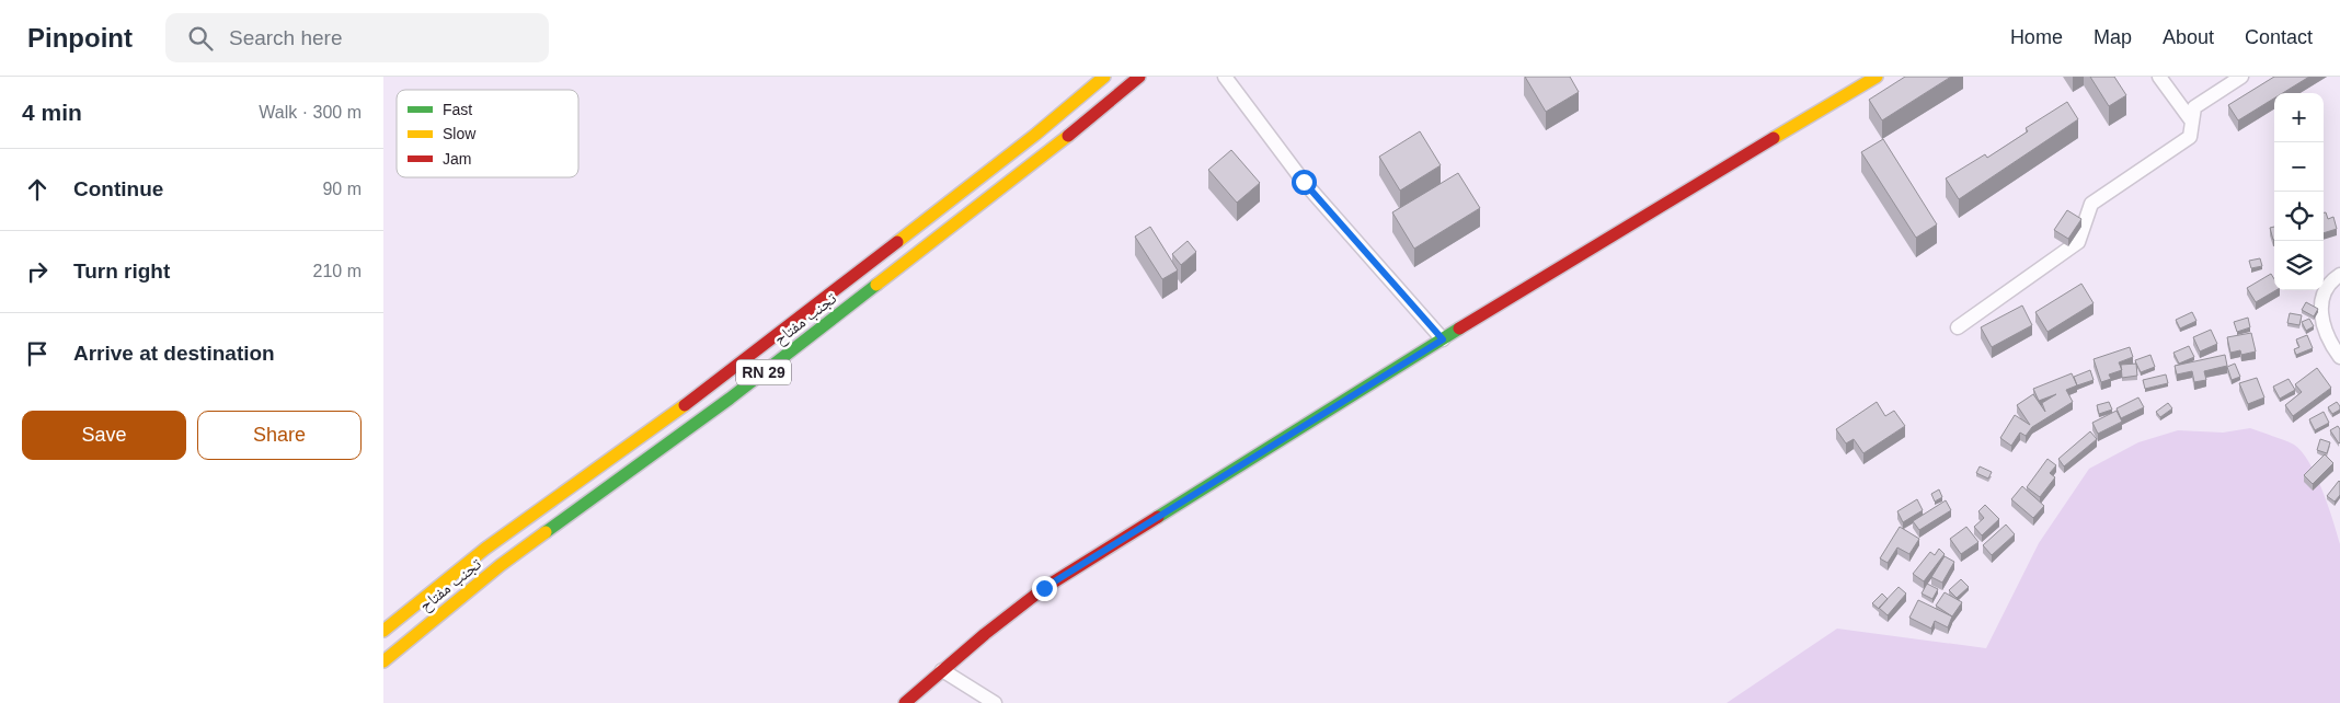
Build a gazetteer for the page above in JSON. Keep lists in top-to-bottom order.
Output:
{
  "streets": {
    "main road": ["تجنب مفتاح", "RN 29"]
  },
  "legend": ["Fast", "Slow", "Jam"],
  "page": {
    "header": "Pinpoint",
    "search": "Search here",
    "nav": [
      "Home",
      "Map",
      "About",
      "Contact"
    ],
    "heading": ["4 min", "Walk · 300 m"],
    "map_buttons": ["+", "−"],
    "list": [
      ["Continue", "90 m"],
      ["Turn right", "210 m"],
      "Arrive at destination"
    ],
    "buttons": ["Save", "Share"]
  }
}
